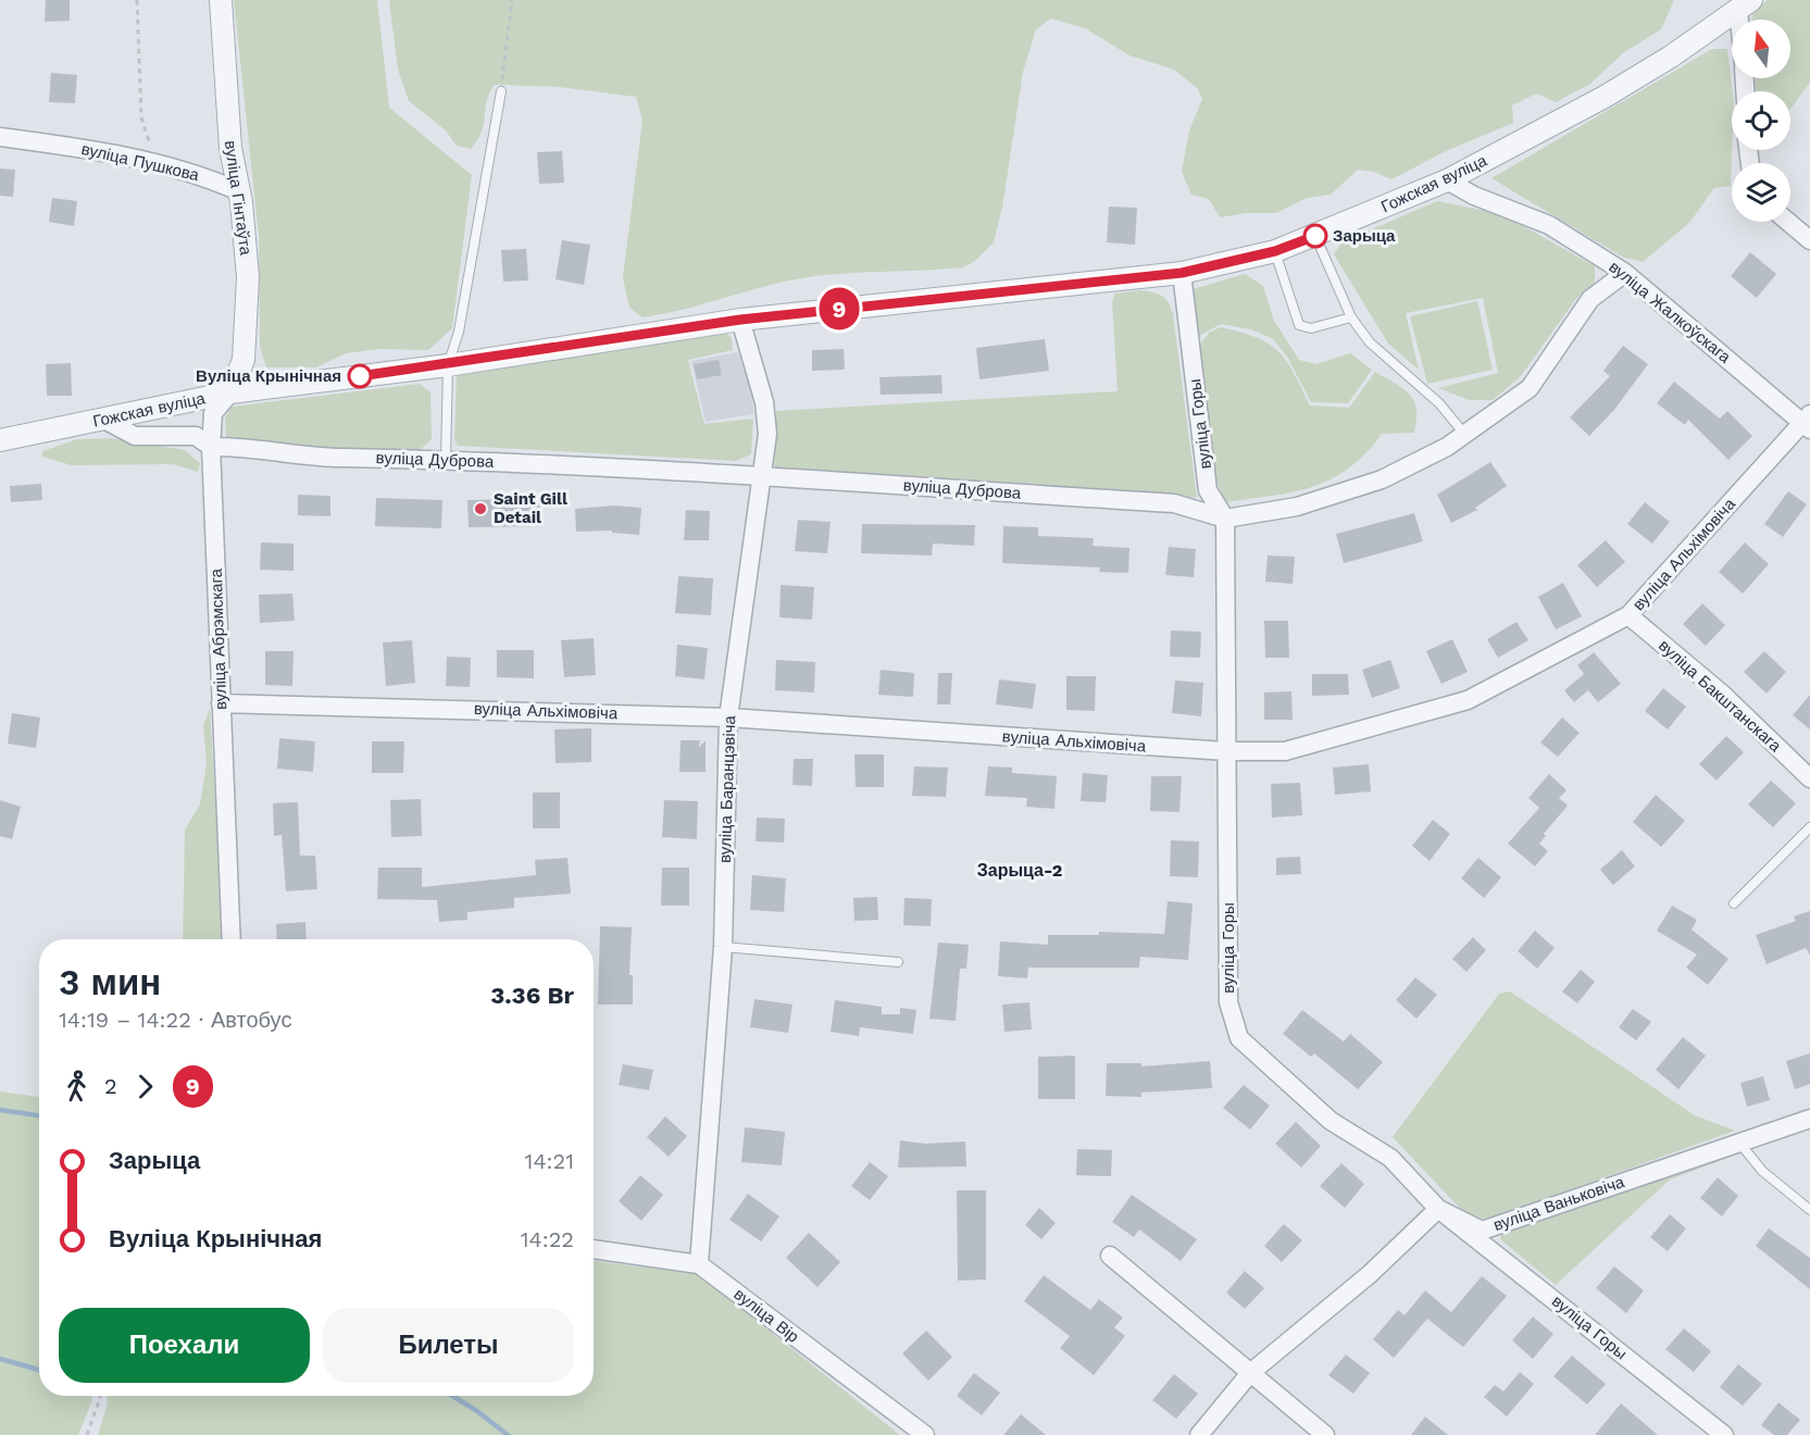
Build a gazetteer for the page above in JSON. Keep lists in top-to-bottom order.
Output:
{
  "streets": {
    "street": [
      "вуліца Пушкова",
      "Гожская вуліца",
      "вуліца Гінтаўта",
      "вуліца Жалкоўскага",
      "вуліца Горы",
      "вуліца Дуброва",
      "вуліца Альхімовіча",
      "вуліца Абрэмскага",
      "вуліца Бакштанскага",
      "вуліца Баранцэвіча",
      "вуліца Ваньковіча",
      "вуліца Вір"
    ]
  },
  "crossings": [
    ["вуліца Пушкова", "вуліца Гінтаўта"],
    ["Гожская вуліца", "вуліца Гінтаўта"],
    ["Гожская вуліца", "вуліца Жалкоўскага"],
    ["Гожская вуліца", "вуліца Горы"],
    ["Гожская вуліца", "вуліца Абрэмскага"],
    ["Гожская вуліца", "вуліца Баранцэвіча"],
    ["вуліца Гінтаўта", "вуліца Абрэмскага"],
    ["вуліца Жалкоўскага", "вуліца Дуброва"],
    ["вуліца Жалкоўскага", "вуліца Альхімовіча"],
    ["вуліца Горы", "вуліца Дуброва"],
    ["вуліца Горы", "вуліца Альхімовіча"],
    ["вуліца Горы", "вуліца Ваньковіча"],
    ["вуліца Дуброва", "вуліца Абрэмскага"],
    ["вуліца Дуброва", "вуліца Баранцэвіча"],
    ["вуліца Альхімовіча", "вуліца Абрэмскага"],
    ["вуліца Альхімовіча", "вуліца Бакштанскага"],
    ["вуліца Альхімовіча", "вуліца Баранцэвіча"],
    ["вуліца Баранцэвіча", "вуліца Вір"]
  ],
  "districts": ["Зарыца-2"],
  "places": ["Зарыца", "Вуліца Крынічная", "Saint Gill Detail"],
  "lines": ["bus line 9"],
  "north": "top",
  "page": {
    "on_map": "9",
    "heading": ["3 мин", "14:19 – 14:22 · Автобус", "3.36 Br"],
    "legs": ["2", "9"],
    "list": [
      {
        "name": "Зарыца",
        "value": "14:21"
      },
      {
        "name": "Вуліца Крынічная",
        "value": "14:22"
      }
    ],
    "buttons": ["Поехали", "Билеты"]
  }
}
